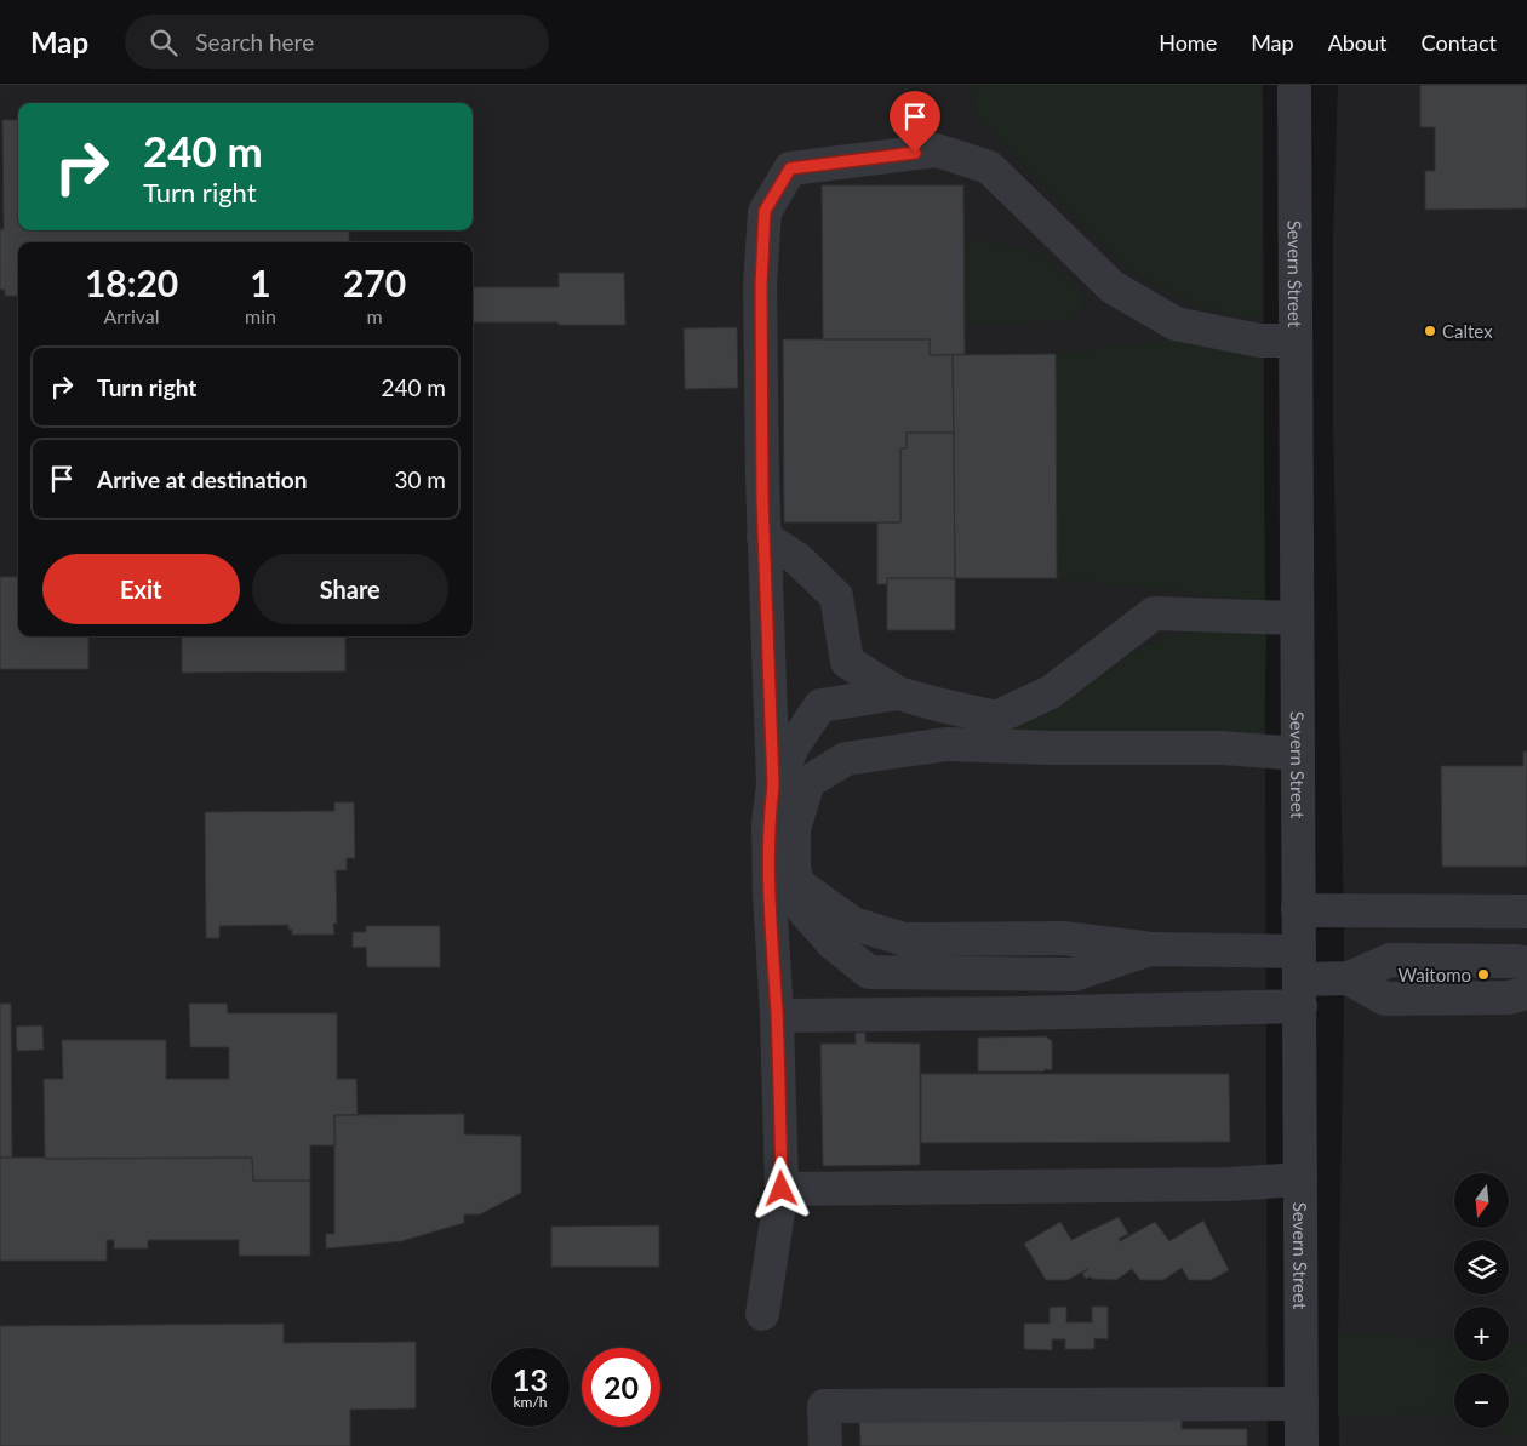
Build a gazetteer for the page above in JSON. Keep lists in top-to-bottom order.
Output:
{
  "streets": {
    "street": ["Severn Street"]
  },
  "places": ["Caltex", "Waitomo"],
  "north": "bottom",
  "page": {
    "header": "Map",
    "search": "Search here",
    "nav": [
      "Home",
      "Map",
      "About",
      "Contact"
    ],
    "turn": ["240 m", "Turn right"],
    "eta": [
      "18:20",
      "Arrival",
      "1",
      "min",
      "270",
      "m"
    ],
    "list": [
      {
        "name": "Turn right",
        "value": "240 m"
      },
      {
        "name": "Arrive at destination",
        "value": "30 m"
      }
    ],
    "buttons": ["Exit", "Share"],
    "map_buttons": ["+", "−"],
    "speed": "13 km/h",
    "limit": "20"
  }
}
